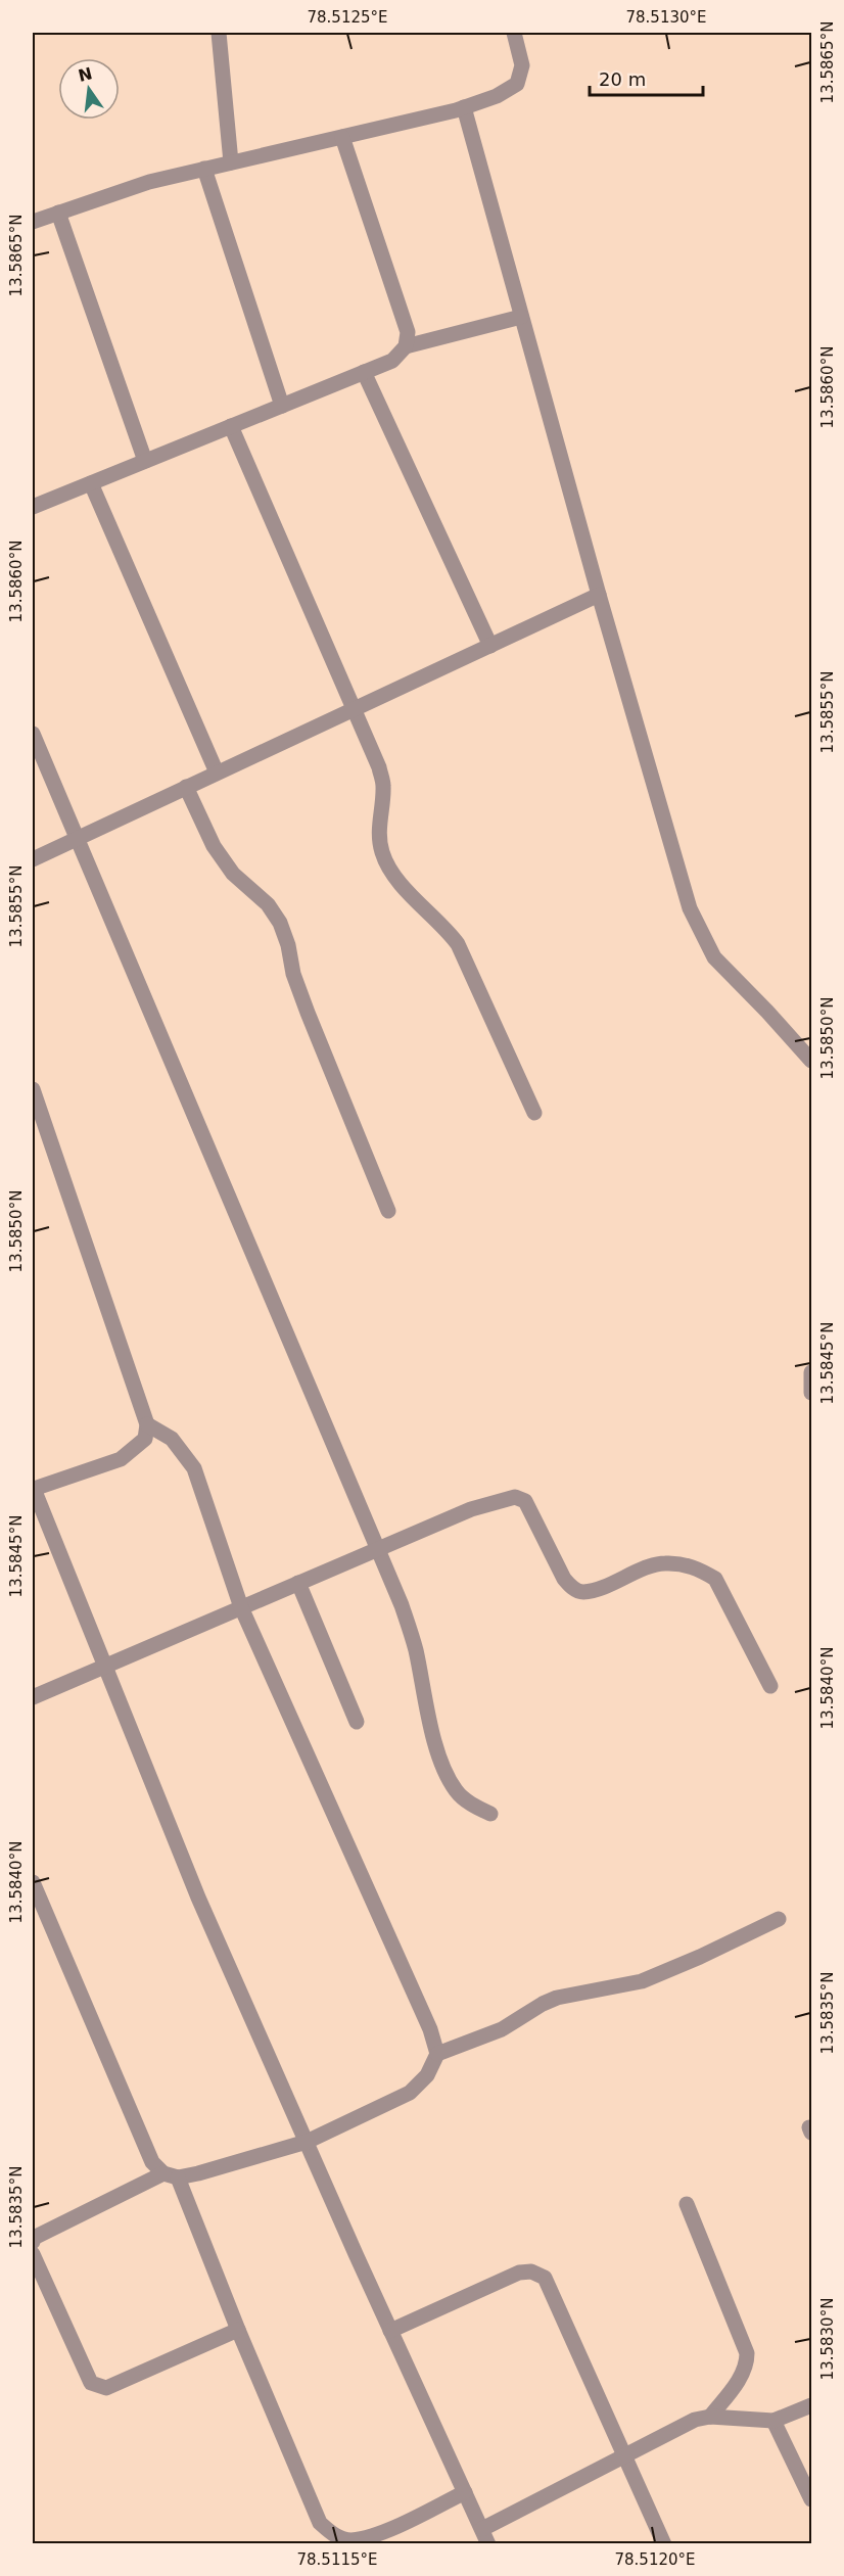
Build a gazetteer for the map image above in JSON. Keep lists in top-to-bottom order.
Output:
{
  "scale_bar": "20 m",
  "north": "top",
  "coordinates": [
    "78.5125°E",
    "78.5130°E",
    "13.5865°N",
    "13.5860°N",
    "13.5855°N",
    "13.5850°N",
    "13.5845°N",
    "13.5840°N",
    "13.5835°N",
    "13.5830°N",
    "78.5115°E",
    "78.5120°E"
  ]
}
